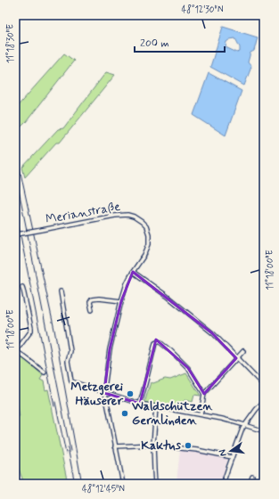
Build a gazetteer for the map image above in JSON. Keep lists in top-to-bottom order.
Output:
{
  "streets": {
    "street": ["Merianstraße"]
  },
  "places": ["Metzgerei Häuserer", "Waldschützen Gernlinden", "Kaktus"],
  "scale_bar": "200 m",
  "north": "left",
  "coordinates": [
    "48°12'30\"N",
    "11°18'30\"E",
    "11°18'00\"E",
    "48°12'45\"N"
  ]
}
